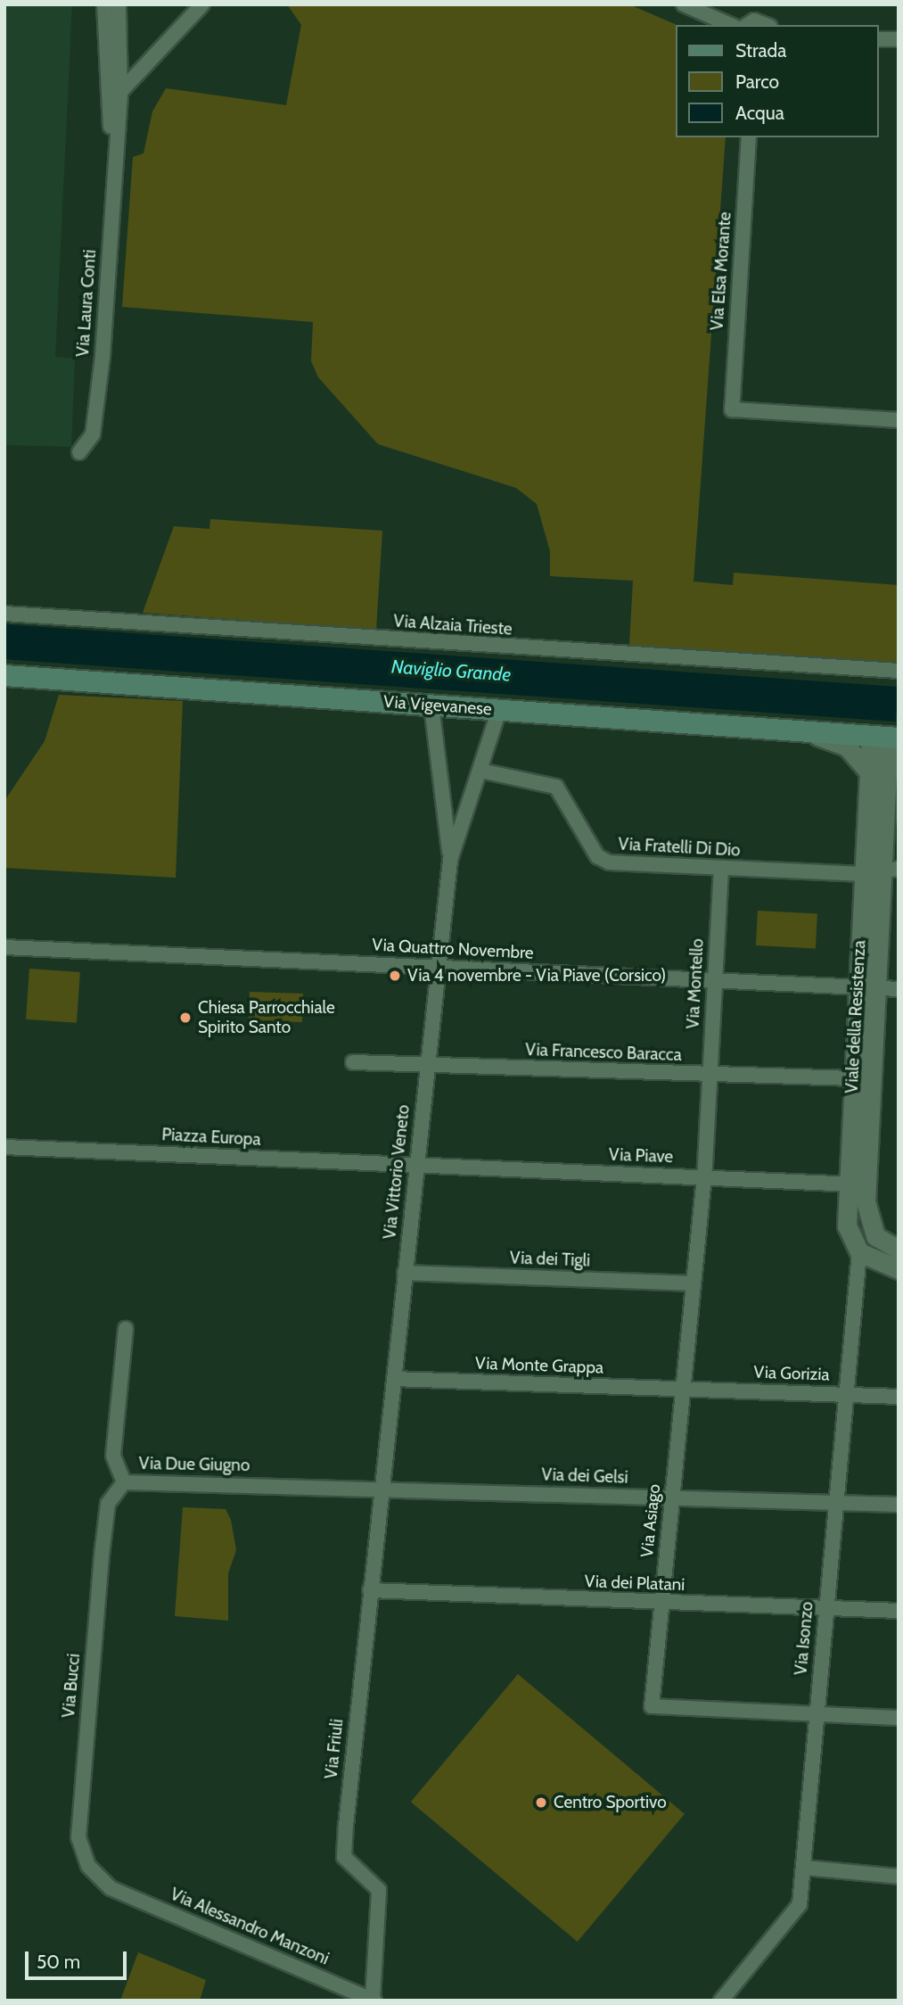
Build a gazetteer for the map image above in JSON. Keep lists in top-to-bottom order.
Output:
{
  "streets": {
    "main road": ["Via Vigevanese"],
    "street": [
      "Via Elsa Morante",
      "Via Laura Conti",
      "Via Alzaia Trieste",
      "Via Fratelli Di Dio",
      "Via Quattro Novembre",
      "Via Montello",
      "Viale della Resistenza",
      "Via Francesco Baracca",
      "Piazza Europa",
      "Via Piave",
      "Via Vittorio Veneto",
      "Via dei Tigli",
      "Via Monte Grappa",
      "Via Gorizia",
      "Via Due Giugno",
      "Via dei Gelsi",
      "Via Asiago",
      "Via dei Platani",
      "Via Isonzo",
      "Via Bucci",
      "Via Friuli",
      "Via Alessandro Manzoni"
    ]
  },
  "crossings": [
    ["Via Vigevanese", "Viale della Resistenza"],
    ["Via Vigevanese", "Via Vittorio Veneto"],
    ["Via Fratelli Di Dio", "Via Montello"],
    ["Via Fratelli Di Dio", "Viale della Resistenza"],
    ["Via Fratelli Di Dio", "Via Vittorio Veneto"],
    ["Via Quattro Novembre", "Via Montello"],
    ["Via Quattro Novembre", "Viale della Resistenza"],
    ["Via Quattro Novembre", "Via Vittorio Veneto"],
    ["Via Montello", "Via Francesco Baracca"],
    ["Via Montello", "Via Piave"],
    ["Via Montello", "Via Asiago"],
    ["Viale della Resistenza", "Via Francesco Baracca"],
    ["Viale della Resistenza", "Via Piave"],
    ["Viale della Resistenza", "Via Isonzo"],
    ["Via Francesco Baracca", "Via Vittorio Veneto"],
    ["Piazza Europa", "Via Piave"],
    ["Piazza Europa", "Via Vittorio Veneto"],
    ["Via Piave", "Via Vittorio Veneto"],
    ["Via Piave", "Via Asiago"],
    ["Via Vittorio Veneto", "Via dei Tigli"],
    ["Via Vittorio Veneto", "Via Monte Grappa"],
    ["Via Vittorio Veneto", "Via Due Giugno"],
    ["Via Vittorio Veneto", "Via dei Gelsi"],
    ["Via Vittorio Veneto", "Via Friuli"],
    ["Via dei Tigli", "Via Asiago"],
    ["Via Monte Grappa", "Via Gorizia"],
    ["Via Monte Grappa", "Via Asiago"],
    ["Via Gorizia", "Via Asiago"],
    ["Via Gorizia", "Via Isonzo"],
    ["Via Due Giugno", "Via dei Gelsi"],
    ["Via Due Giugno", "Via Bucci"],
    ["Via Due Giugno", "Via Friuli"],
    ["Via dei Gelsi", "Via Asiago"],
    ["Via dei Gelsi", "Via Isonzo"],
    ["Via dei Gelsi", "Via Friuli"],
    ["Via Asiago", "Via dei Platani"],
    ["Via Asiago", "Via Isonzo"],
    ["Via dei Platani", "Via Isonzo"],
    ["Via dei Platani", "Via Friuli"],
    ["Via Bucci", "Via Alessandro Manzoni"],
    ["Via Friuli", "Via Alessandro Manzoni"]
  ],
  "water": ["Naviglio Grande"],
  "places": ["Via 4 novembre - Via Piave (Corsico)", "Chiesa Parrocchiale Spirito Santo", "Centro Sportivo"],
  "legend": ["Strada", "Parco", "Acqua"],
  "scale_bar": "50 m"
}
